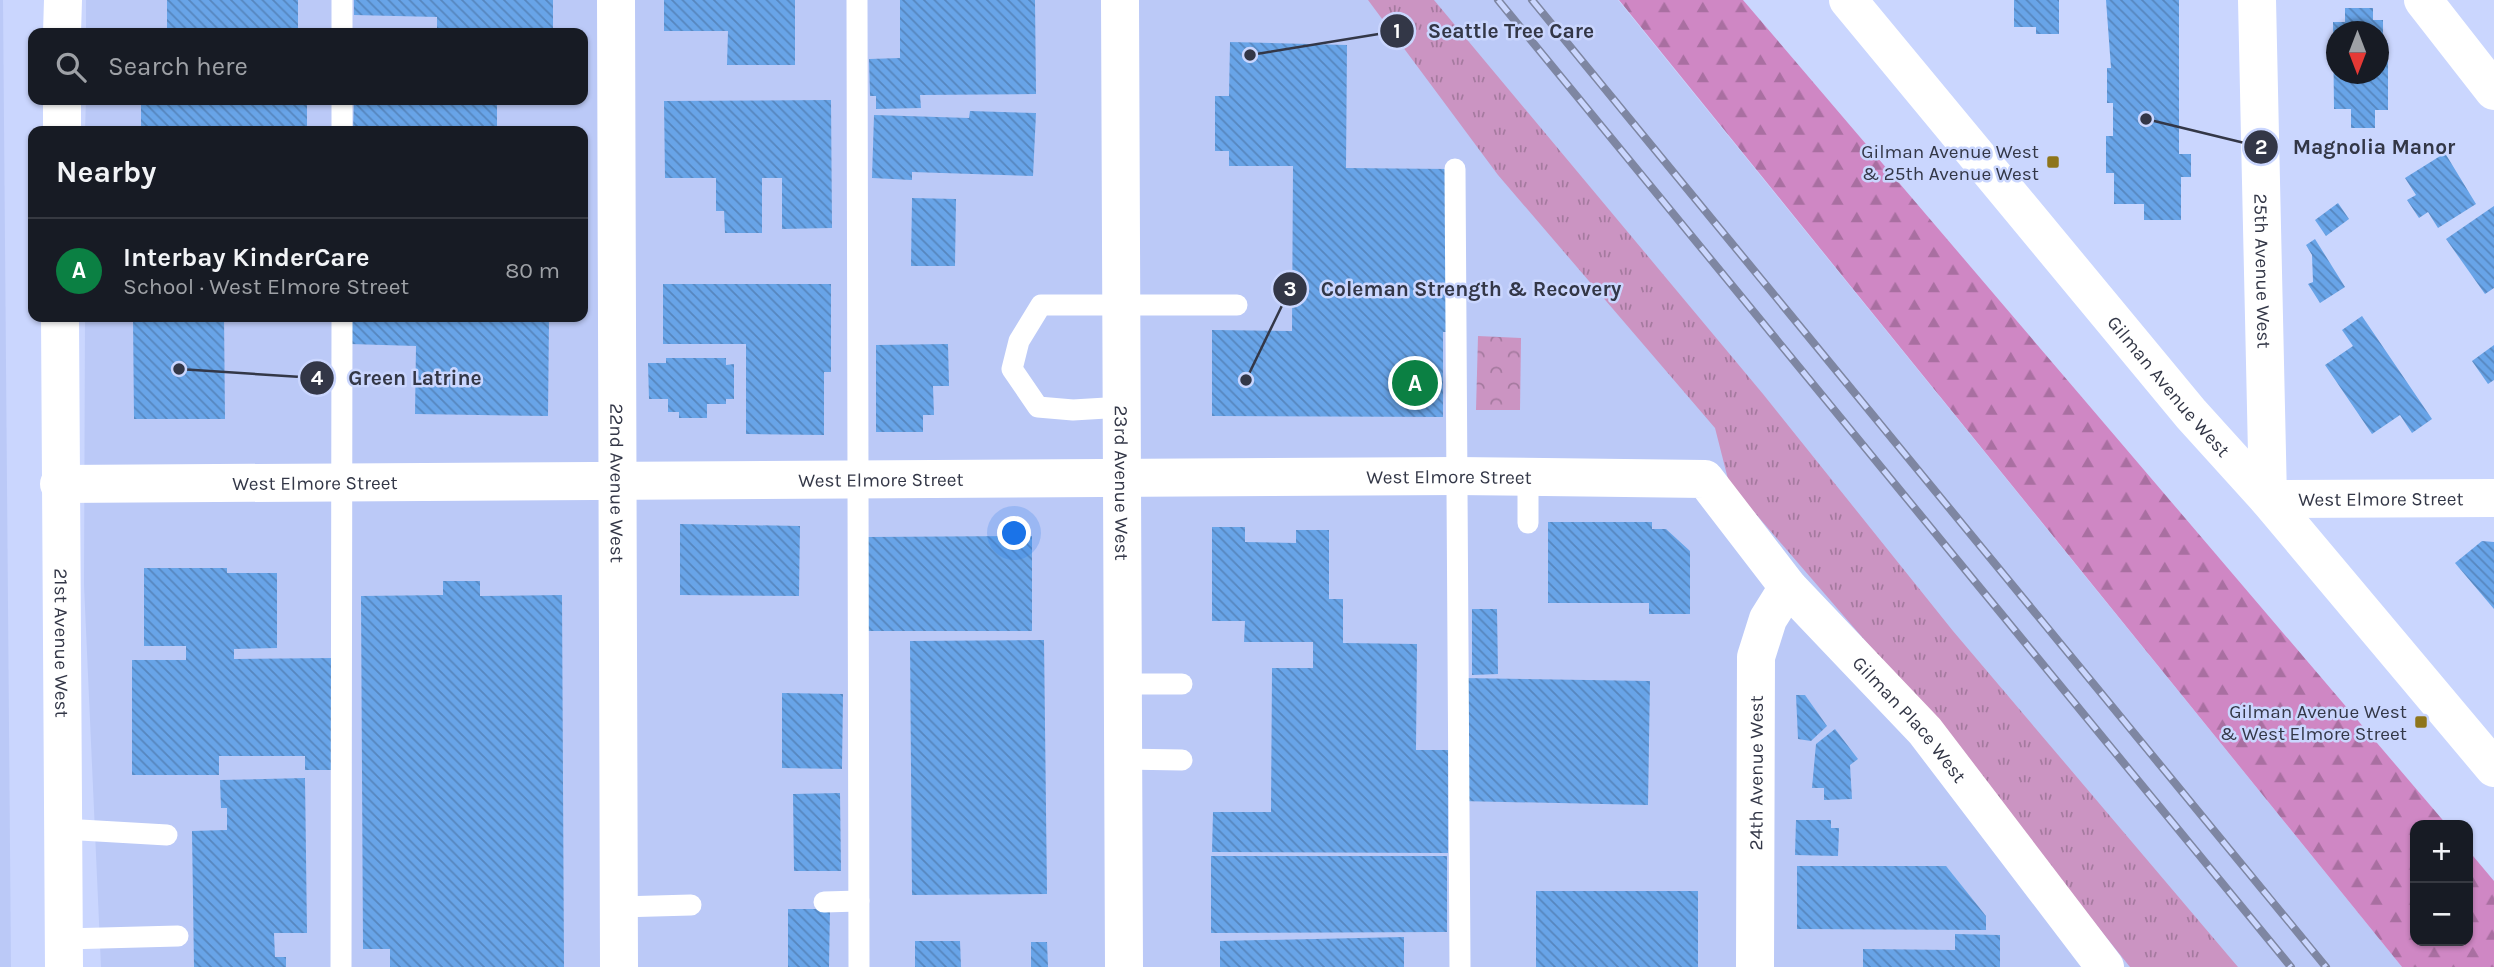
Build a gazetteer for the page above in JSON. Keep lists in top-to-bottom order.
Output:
{
  "streets": {
    "street": [
      "25th Avenue West",
      "Gilman Avenue West",
      "West Elmore Street",
      "23rd Avenue West",
      "22nd Avenue West",
      "21st Avenue West",
      "Gilman Place West",
      "24th Avenue West"
    ]
  },
  "crossings": [
    ["25th Avenue West", "Gilman Avenue West"],
    ["25th Avenue West", "West Elmore Street"],
    ["Gilman Avenue West", "West Elmore Street"],
    ["West Elmore Street", "23rd Avenue West"],
    ["West Elmore Street", "22nd Avenue West"],
    ["West Elmore Street", "21st Avenue West"],
    ["West Elmore Street", "Gilman Place West"],
    ["Gilman Place West", "24th Avenue West"]
  ],
  "places": {
    "other": [
      "Seattle Tree Care",
      "Magnolia Manor",
      "Green Latrine",
      "Coleman Strength & Recovery"
    ],
    "transit": ["Gilman Avenue West & 25th Avenue West", "Gilman Avenue West & West Elmore Street"]
  },
  "north": "bottom",
  "page": {
    "search": "Search here",
    "heading": "Nearby",
    "list": [
      {
        "mark": "A",
        "name": "Interbay KinderCare",
        "note": "School · West Elmore Street",
        "value": "80 m"
      }
    ],
    "pins": "A",
    "map_buttons": ["+", "−"]
  }
}
